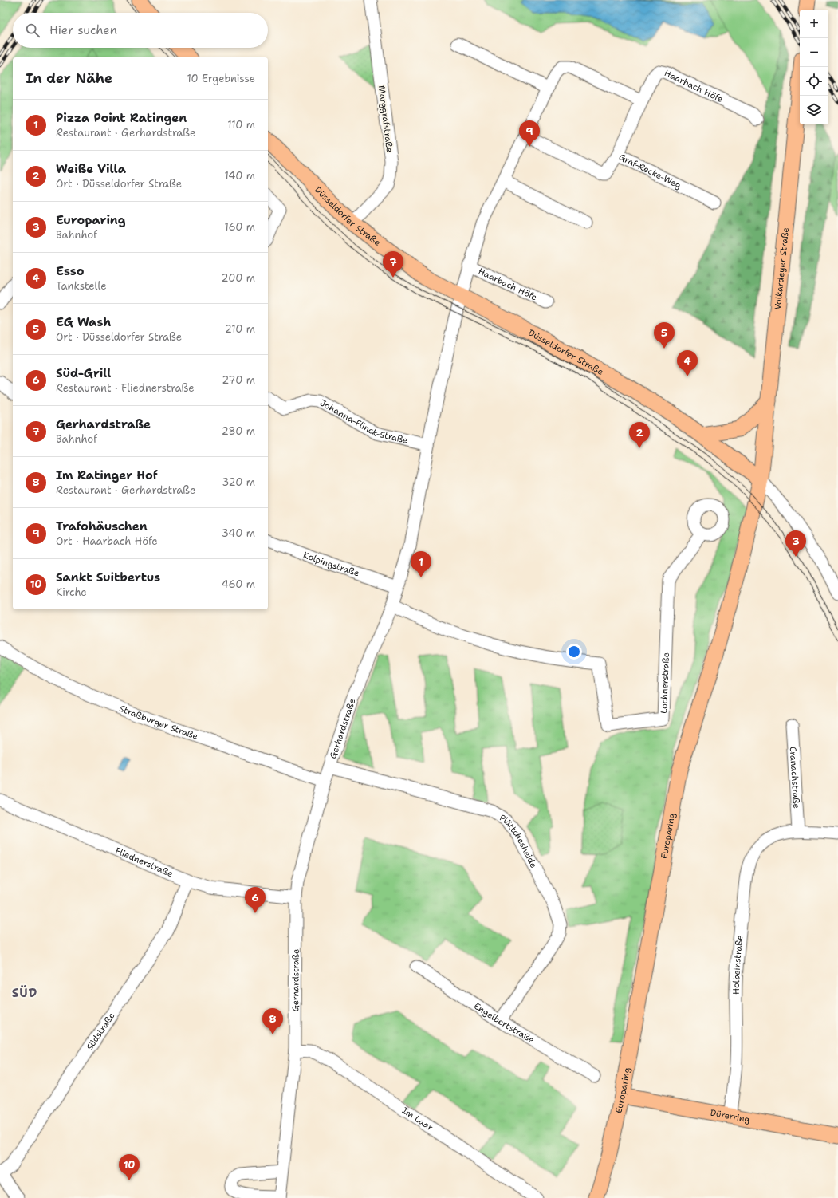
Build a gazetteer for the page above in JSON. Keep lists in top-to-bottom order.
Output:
{
  "streets": {
    "main road": [
      "Düsseldorfer Straße",
      "Volkardeyer Straße",
      "Europaring",
      "Dürerring"
    ],
    "street": [
      "Haarbach Höfe",
      "Marggrafstraße",
      "Graf-Recke-Weg",
      "Johanna-Flinck-Straße",
      "Kolpingstraße",
      "Lochnerstraße",
      "Straßburger Straße",
      "Gerhardstraße",
      "Cranachstraße",
      "Plättchesheide",
      "Fliednerstraße",
      "Holbeinstraße",
      "Engelbertstraße",
      "Südstraße",
      "Im Laar"
    ]
  },
  "crossings": [
    ["Haarbach Höfe", "Graf-Recke-Weg"],
    ["Haarbach Höfe", "Düsseldorfer Straße"],
    ["Haarbach Höfe", "Gerhardstraße"],
    ["Marggrafstraße", "Düsseldorfer Straße"],
    ["Düsseldorfer Straße", "Volkardeyer Straße"],
    ["Düsseldorfer Straße", "Gerhardstraße"],
    ["Düsseldorfer Straße", "Europaring"],
    ["Volkardeyer Straße", "Europaring"],
    ["Johanna-Flinck-Straße", "Gerhardstraße"],
    ["Kolpingstraße", "Gerhardstraße"],
    ["Lochnerstraße", "Gerhardstraße"],
    ["Straßburger Straße", "Gerhardstraße"],
    ["Gerhardstraße", "Plättchesheide"],
    ["Gerhardstraße", "Fliednerstraße"],
    ["Gerhardstraße", "Im Laar"],
    ["Cranachstraße", "Holbeinstraße"],
    ["Europaring", "Dürerring"],
    ["Plättchesheide", "Engelbertstraße"],
    ["Fliednerstraße", "Südstraße"],
    ["Holbeinstraße", "Dürerring"]
  ],
  "districts": ["SÜD"],
  "page": {
    "map_buttons": ["+", "−"],
    "search": "Hier suchen",
    "heading": ["In der Nähe", "10 Ergebnisse"],
    "list": [
      {
        "mark": "1",
        "name": "Pizza Point Ratingen",
        "note": "Restaurant · Gerhardstraße",
        "value": "110 m"
      },
      {
        "mark": "2",
        "name": "Weiße Villa",
        "note": "Ort · Düsseldorfer Straße",
        "value": "140 m"
      },
      {
        "mark": "3",
        "name": "Europaring",
        "note": "Bahnhof",
        "value": "160 m"
      },
      {
        "mark": "4",
        "name": "Esso",
        "note": "Tankstelle",
        "value": "200 m"
      },
      {
        "mark": "5",
        "name": "EG Wash",
        "note": "Ort · Düsseldorfer Straße",
        "value": "210 m"
      },
      {
        "mark": "6",
        "name": "Süd-Grill",
        "note": "Restaurant · Fliednerstraße",
        "value": "270 m"
      },
      {
        "mark": "7",
        "name": "Gerhardstraße",
        "note": "Bahnhof",
        "value": "280 m"
      },
      {
        "mark": "8",
        "name": "Im Ratinger Hof",
        "note": "Restaurant · Gerhardstraße",
        "value": "320 m"
      },
      {
        "mark": "9",
        "name": "Trafohäuschen",
        "note": "Ort · Haarbach Höfe",
        "value": "340 m"
      },
      {
        "mark": "10",
        "name": "Sankt Suitbertus",
        "note": "Kirche",
        "value": "460 m"
      }
    ],
    "pins": [
      "9",
      "7",
      "5",
      "4",
      "2",
      "3",
      "1",
      "6",
      "8",
      "10"
    ]
  }
}
